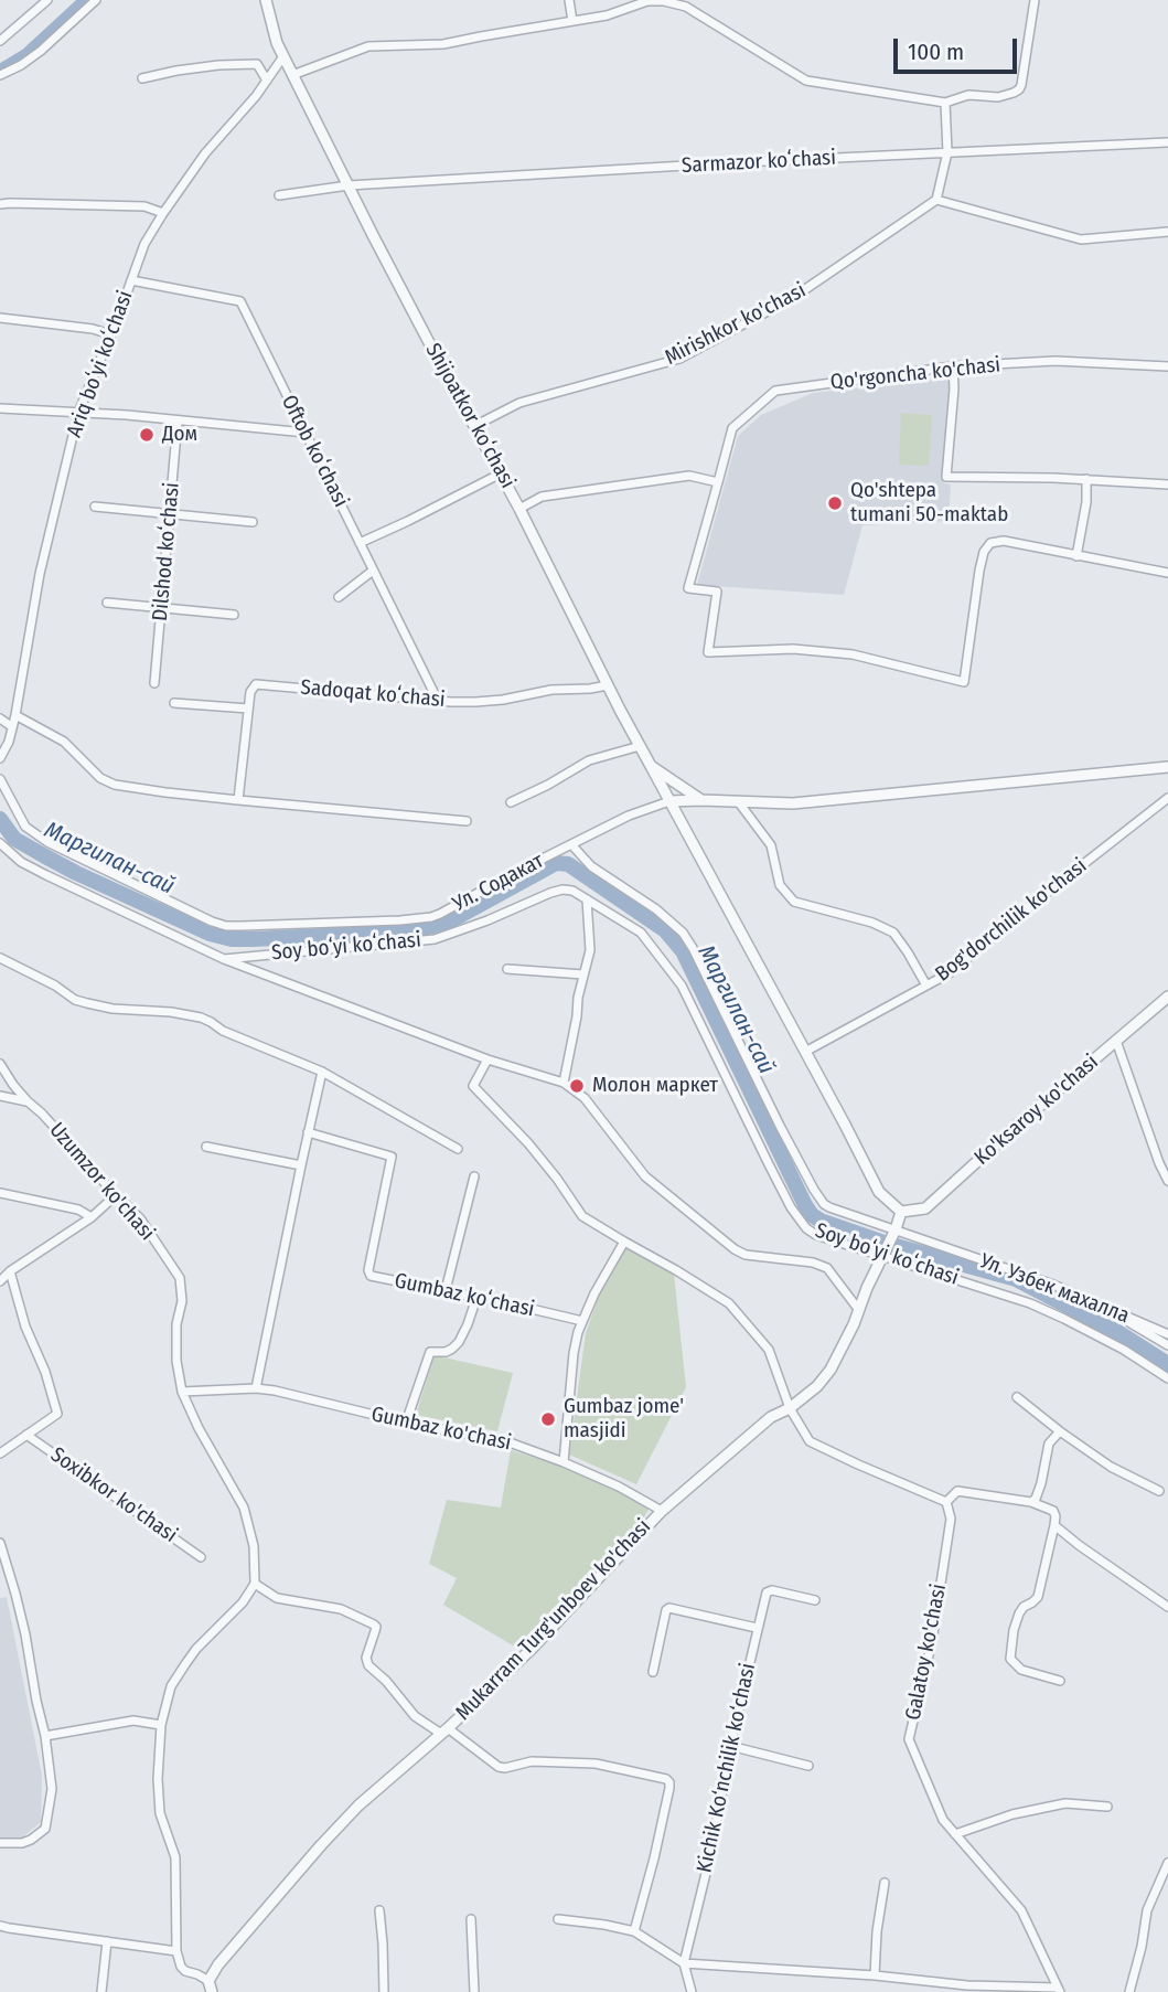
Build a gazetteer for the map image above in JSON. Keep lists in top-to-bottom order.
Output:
{
  "streets": {
    "street": [
      "Sarmazor koʻchasi",
      "Mirishkor ko'chasi",
      "Ariq boʻyi koʻchasi",
      "Qo'rgoncha ko'chasi",
      "Shijoatkor koʻchasi",
      "Oftob koʻchasi",
      "Dilshod koʻchasi",
      "Sadoqat koʻchasi",
      "Ул. Содакат",
      "Bog'dorchilik ko'chasi",
      "Soy boʻyi koʻchasi",
      "Ko'ksaroy ko'chasi",
      "Uzumzor ko'chasi",
      "Ул. Узбек махалла",
      "Gumbaz koʻchasi",
      "Gumbaz ko'chasi",
      "Soxibkor ko'chasi",
      "Mukarram Turg'unboev ko'chasi",
      "Galatoy ko'chasi",
      "Kichik Ko‘nchilik ko‘chasi"
    ]
  },
  "crossings": [
    ["Sarmazor koʻchasi", "Shijoatkor koʻchasi"],
    ["Mirishkor ko'chasi", "Shijoatkor koʻchasi"],
    ["Ariq boʻyi koʻchasi", "Shijoatkor koʻchasi"],
    ["Ariq boʻyi koʻchasi", "Oftob koʻchasi"],
    ["Shijoatkor koʻchasi", "Sadoqat koʻchasi"],
    ["Oftob koʻchasi", "Sadoqat koʻchasi"],
    ["Ул. Содакат", "Ул. Узбек махалла"],
    ["Soy boʻyi koʻchasi", "Mukarram Turg'unboev ko'chasi"],
    ["Ko'ksaroy ko'chasi", "Mukarram Turg'unboev ko'chasi"],
    ["Uzumzor ko'chasi", "Gumbaz ko'chasi"],
    ["Ул. Узбек махалла", "Mukarram Turg'unboev ko'chasi"],
    ["Gumbaz ko'chasi", "Mukarram Turg'unboev ko'chasi"]
  ],
  "water": ["Маргилан-сай"],
  "places": [
    "Дом",
    "Qo'shtepa tumani 50-maktab",
    "Молон маркет",
    "Gumbaz jome' masjidi"
  ],
  "scale_bar": "100 m"
}
